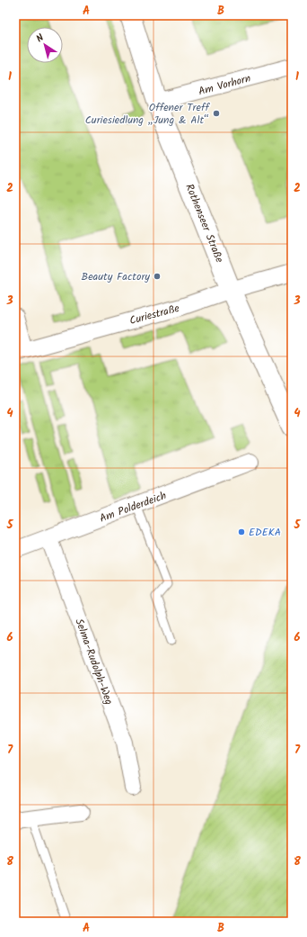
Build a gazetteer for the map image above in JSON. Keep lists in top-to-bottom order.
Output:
{
  "streets": {
    "street": [
      "Am Vorhorn",
      "Rothenseer Straße",
      "Curiestraße",
      "Am Polderdeich",
      "Selma-Rudolph-Weg"
    ]
  },
  "crossings": [
    ["Am Vorhorn", "Rothenseer Straße"],
    ["Rothenseer Straße", "Curiestraße"],
    ["Am Polderdeich", "Selma-Rudolph-Weg"]
  ],
  "places": ["Offener Treff Curiesiedlung „Jung & Alt“", "Beauty Factory", "EDEKA"],
  "north": "top left",
  "grid": {
    "columns": ["A", "B"],
    "rows": [
      "1",
      "2",
      "3",
      "4",
      "5",
      "6",
      "7",
      "8"
    ]
  }
}
